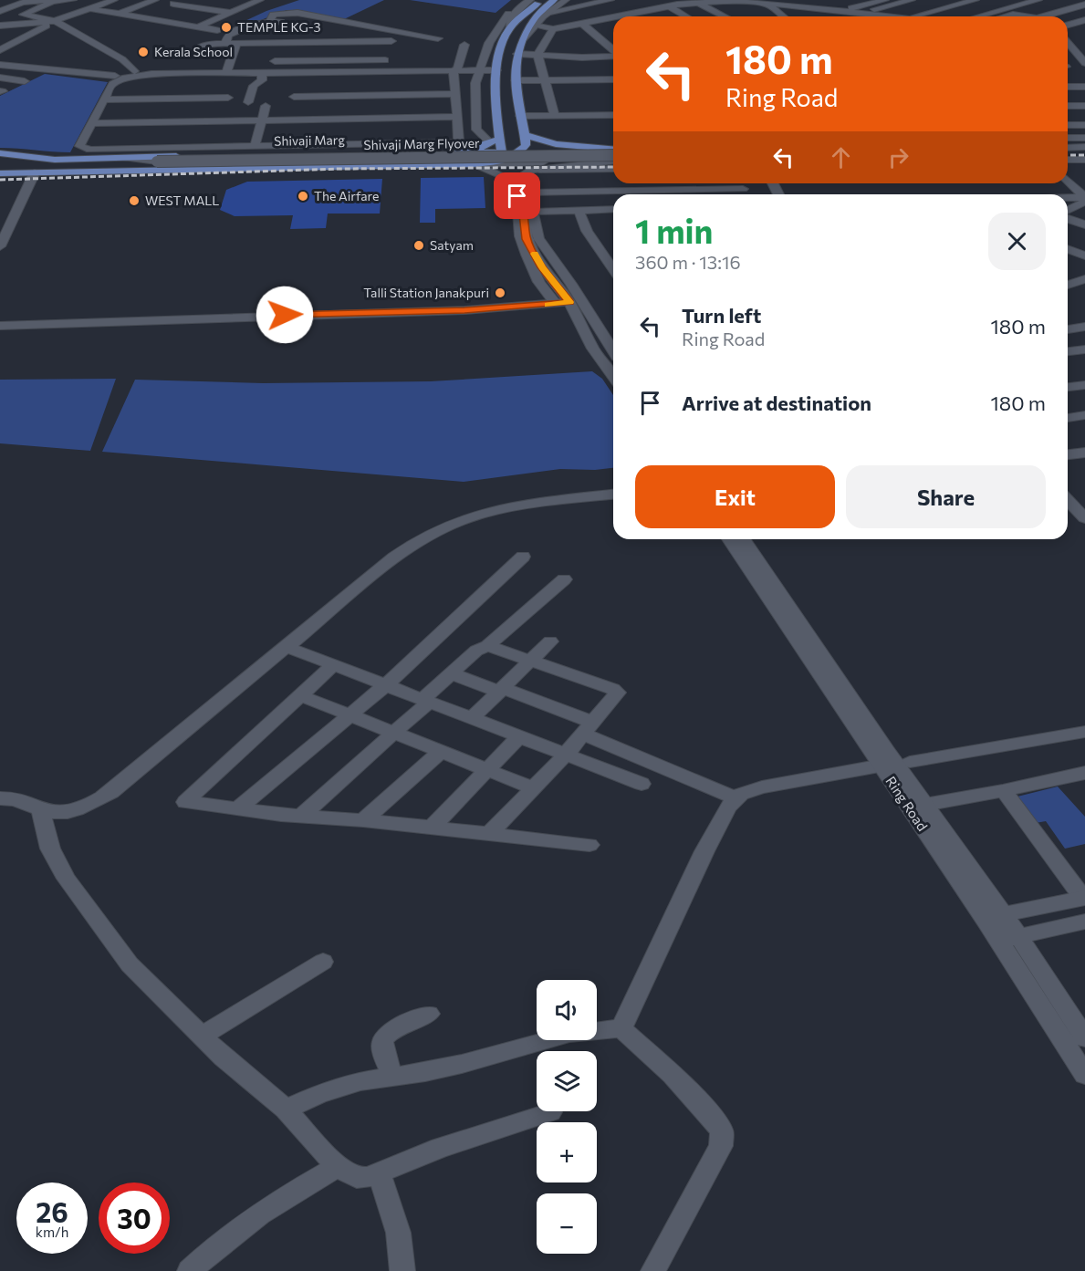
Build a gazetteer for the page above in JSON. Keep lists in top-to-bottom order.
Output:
{
  "streets": {
    "main road": ["Shivaji Marg"],
    "street": ["Shivaji Marg Flyover", "Ring Road"]
  },
  "crossings": [
    ["Shivaji Marg", "Shivaji Marg Flyover"]
  ],
  "places": [
    "TEMPLE KG-3",
    "Kerala School",
    "The Airfare",
    "WEST MALL",
    "Satyam",
    "Talli Station Janakpuri"
  ],
  "page": {
    "turn": ["180 m", "Ring Road"],
    "heading": ["1 min", "360 m · 13:16"],
    "list": [
      {
        "name": "Turn left",
        "note": "Ring Road",
        "value": "180 m"
      },
      {
        "name": "Arrive at destination",
        "value": "180 m"
      }
    ],
    "buttons": ["Exit", "Share"],
    "map_buttons": ["+", "−"],
    "speed": "26 km/h",
    "limit": "30"
  }
}
